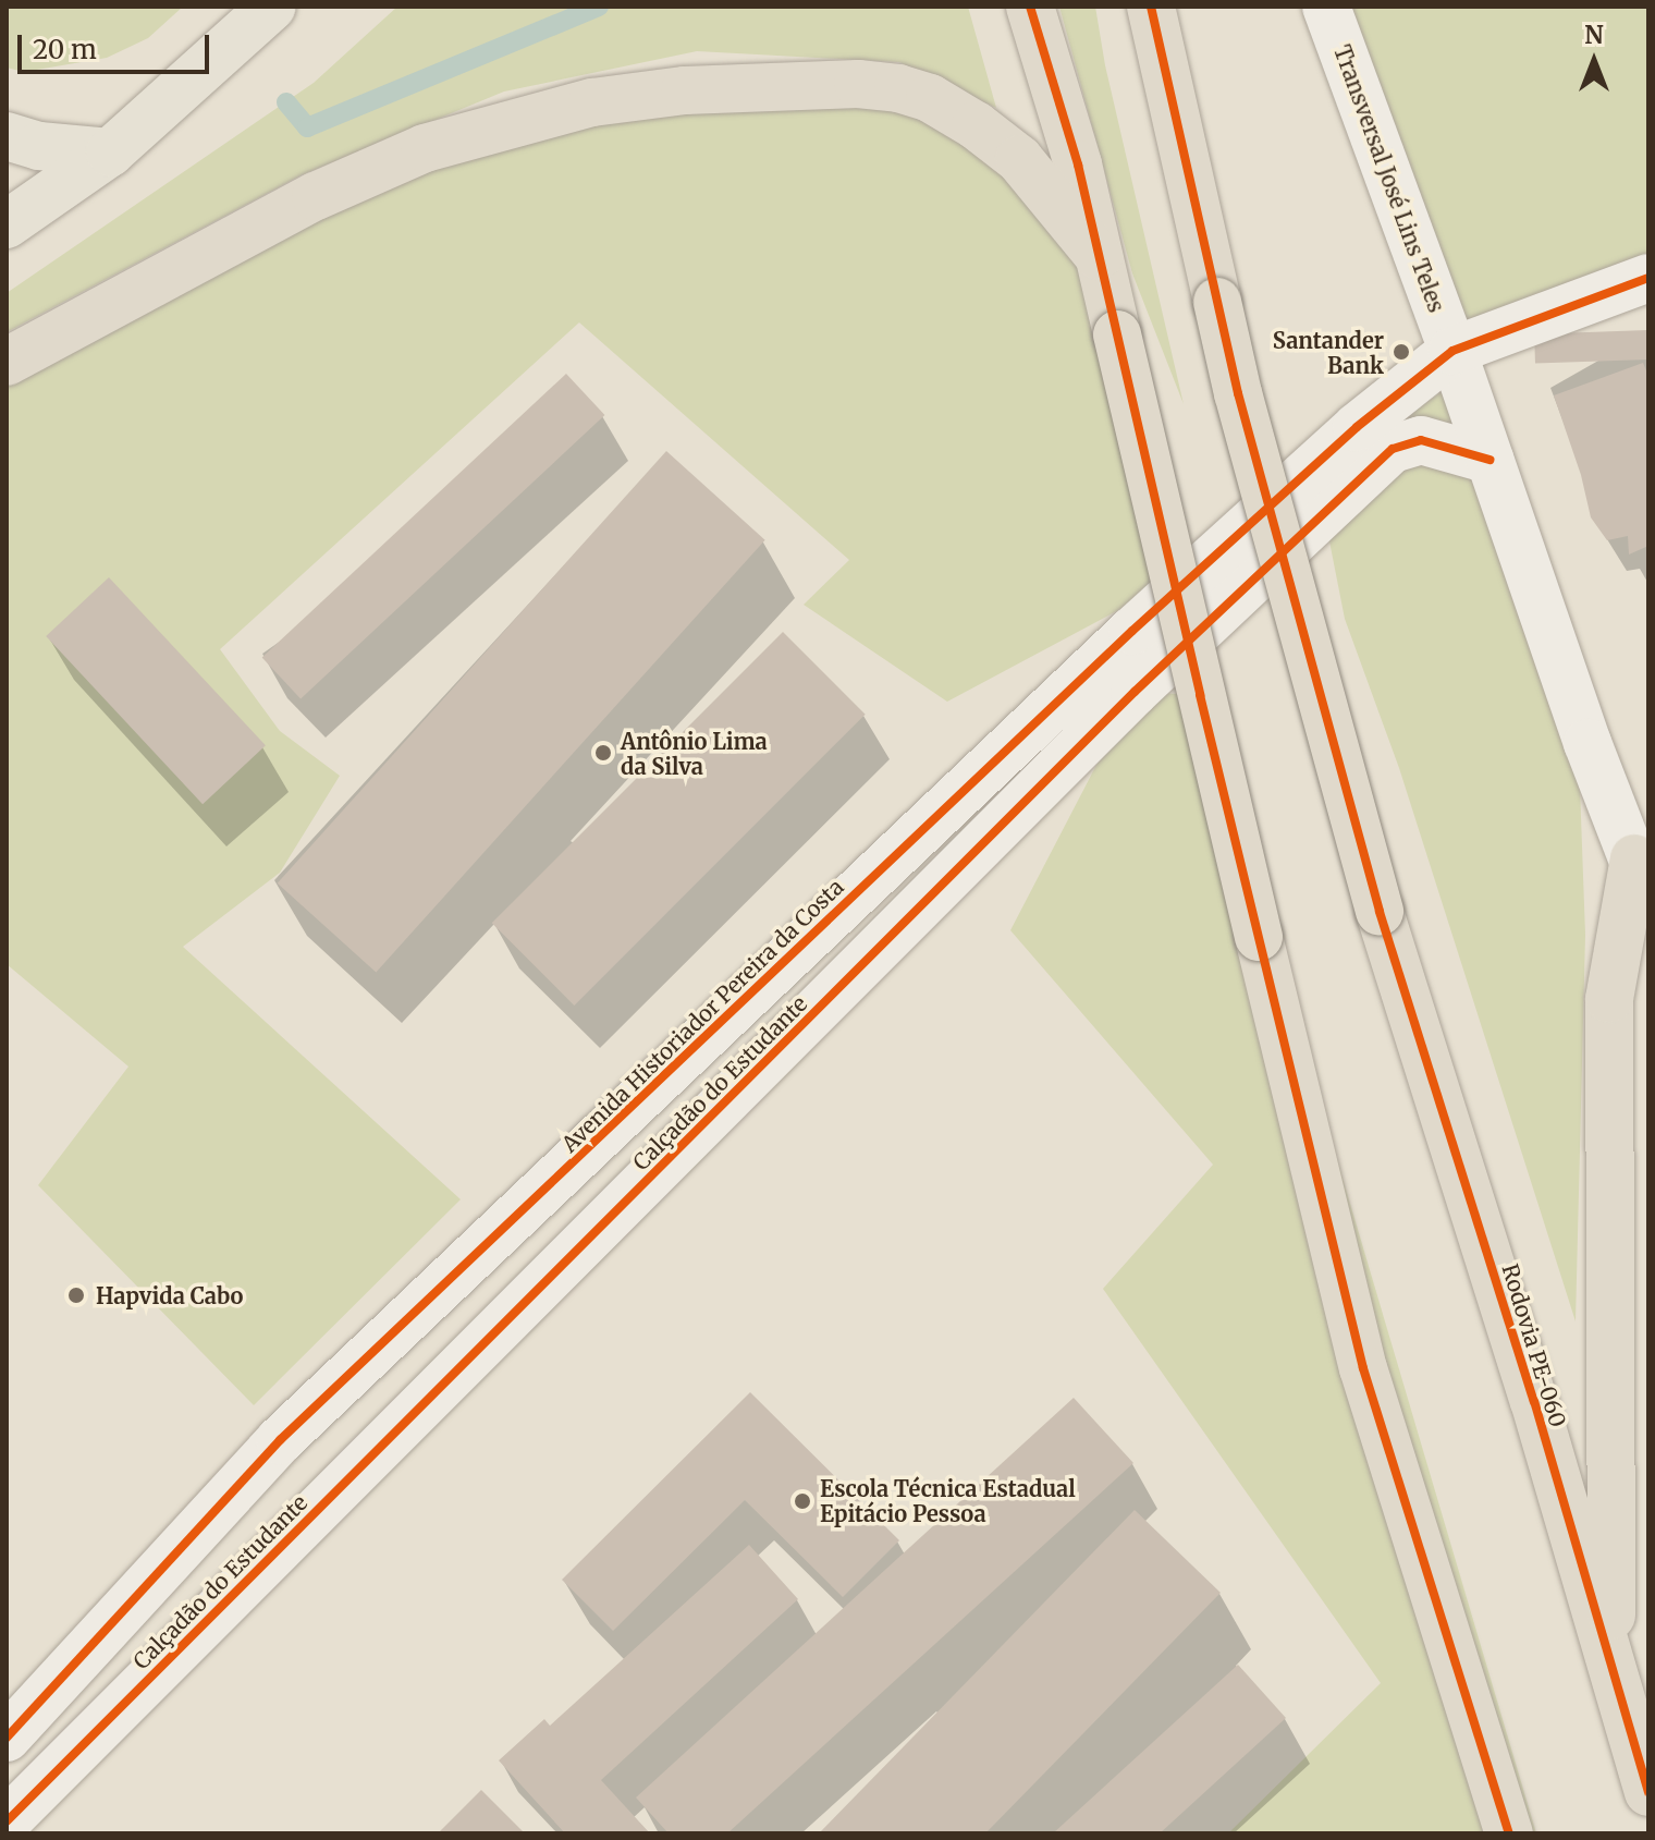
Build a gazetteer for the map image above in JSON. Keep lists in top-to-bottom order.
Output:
{
  "streets": {
    "highway": ["Rodovia PE-060"],
    "street": ["Transversal José Lins Teles", "Avenida Historiador Pereira da Costa", "Calçadão do Estudante"]
  },
  "crossings": [
    ["Transversal José Lins Teles", "Avenida Historiador Pereira da Costa"],
    ["Transversal José Lins Teles", "Calçadão do Estudante"]
  ],
  "places": [
    "Santander Bank",
    "Antônio Lima da Silva",
    "Hapvida Cabo",
    "Escola Técnica Estadual Epitácio Pessoa"
  ],
  "scale_bar": "20 m",
  "north": "top"
}
